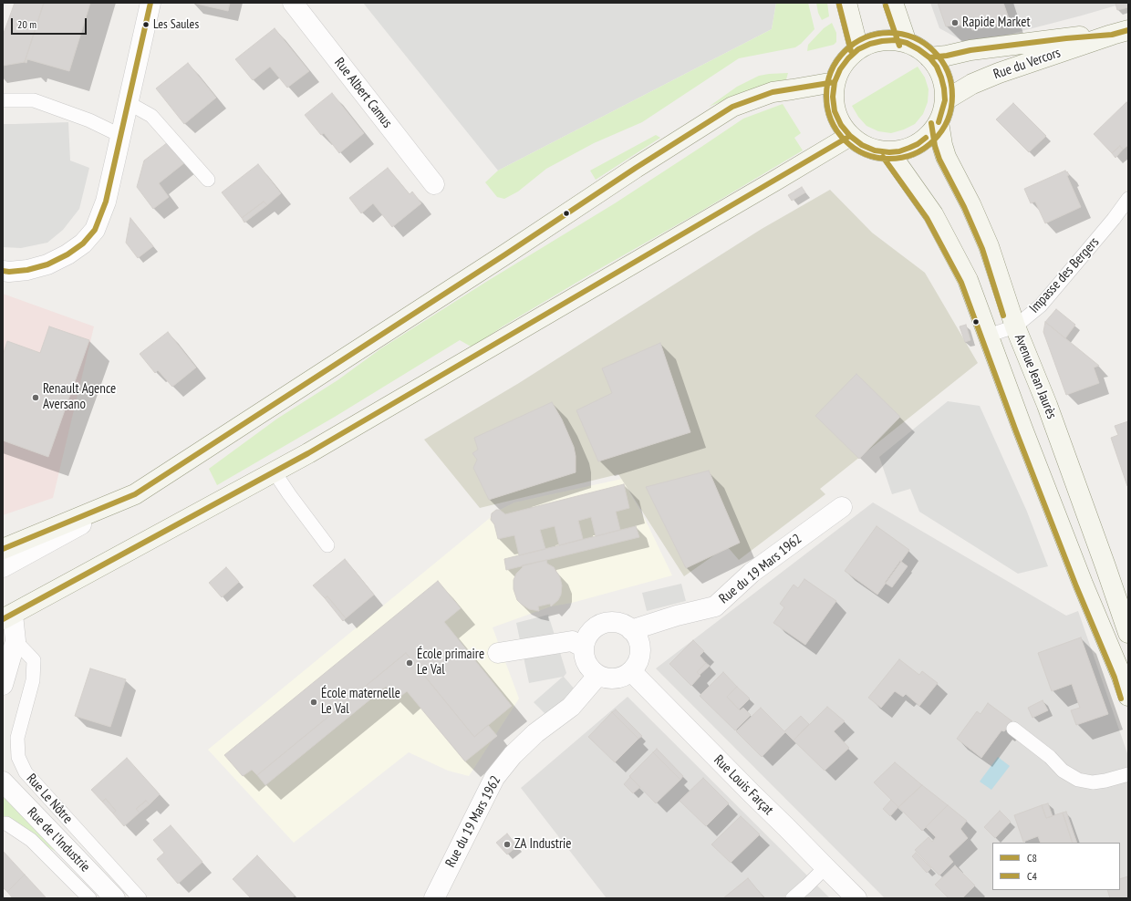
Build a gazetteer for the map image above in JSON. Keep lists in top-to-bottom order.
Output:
{
  "streets": {
    "main road": ["Rue du Vercors", "Avenue Jean Jaurès"],
    "street": [
      "Rue Albert Camus",
      "Rue du 19 Mars 1962",
      "Rue Louis Farçat",
      "Rue de l'Industrie"
    ],
    "lane": ["Impasse des Bergers", "Rue Le Nôtre"]
  },
  "crossings": [
    ["Rue du Vercors", "Avenue Jean Jaurès"],
    ["Impasse des Bergers", "Avenue Jean Jaurès"],
    ["Rue du 19 Mars 1962", "Rue Louis Farçat"]
  ],
  "places": [
    "Rapide Market",
    "Les Saules",
    "Renault Agence Aversano",
    "École primaire Le Val",
    "École maternelle Le Val",
    "ZA Industrie"
  ],
  "lines": ["transit line C4", "transit line C8"],
  "legend": ["C8", "C4"],
  "scale_bar": "20 m"
}
